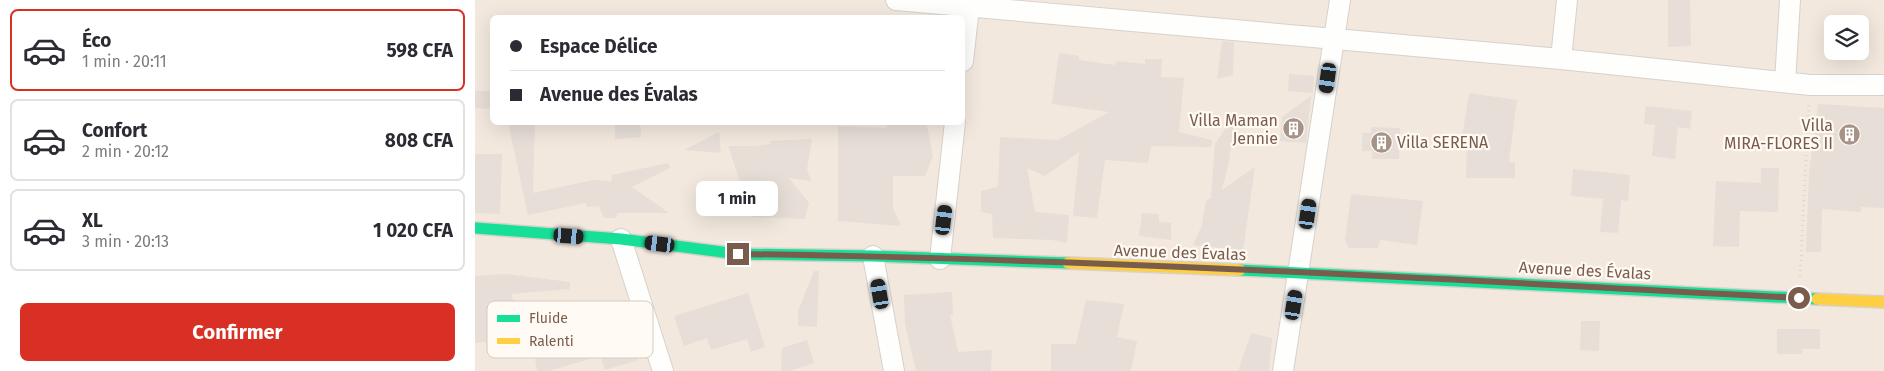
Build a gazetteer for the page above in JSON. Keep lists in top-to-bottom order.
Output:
{
  "streets": {
    "street": ["Avenue des Évalas"]
  },
  "places": {
    "building": ["Villa Maman Jennie", "Villa MIRA-FLORES II", "Villa SERENA"]
  },
  "legend": ["Fluide", "Ralenti"],
  "page": {
    "list": [
      {
        "name": "Éco",
        "note": "1 min · 20:11",
        "value": "598 CFA"
      },
      {
        "name": "Confort",
        "note": "2 min · 20:12",
        "value": "808 CFA"
      },
      {
        "name": "XL",
        "note": "3 min · 20:13",
        "value": "1 020 CFA"
      }
    ],
    "banner": ["Espace Délice", "Avenue des Évalas"],
    "bubble": "1 min",
    "buttons": "Confirmer"
  }
}
